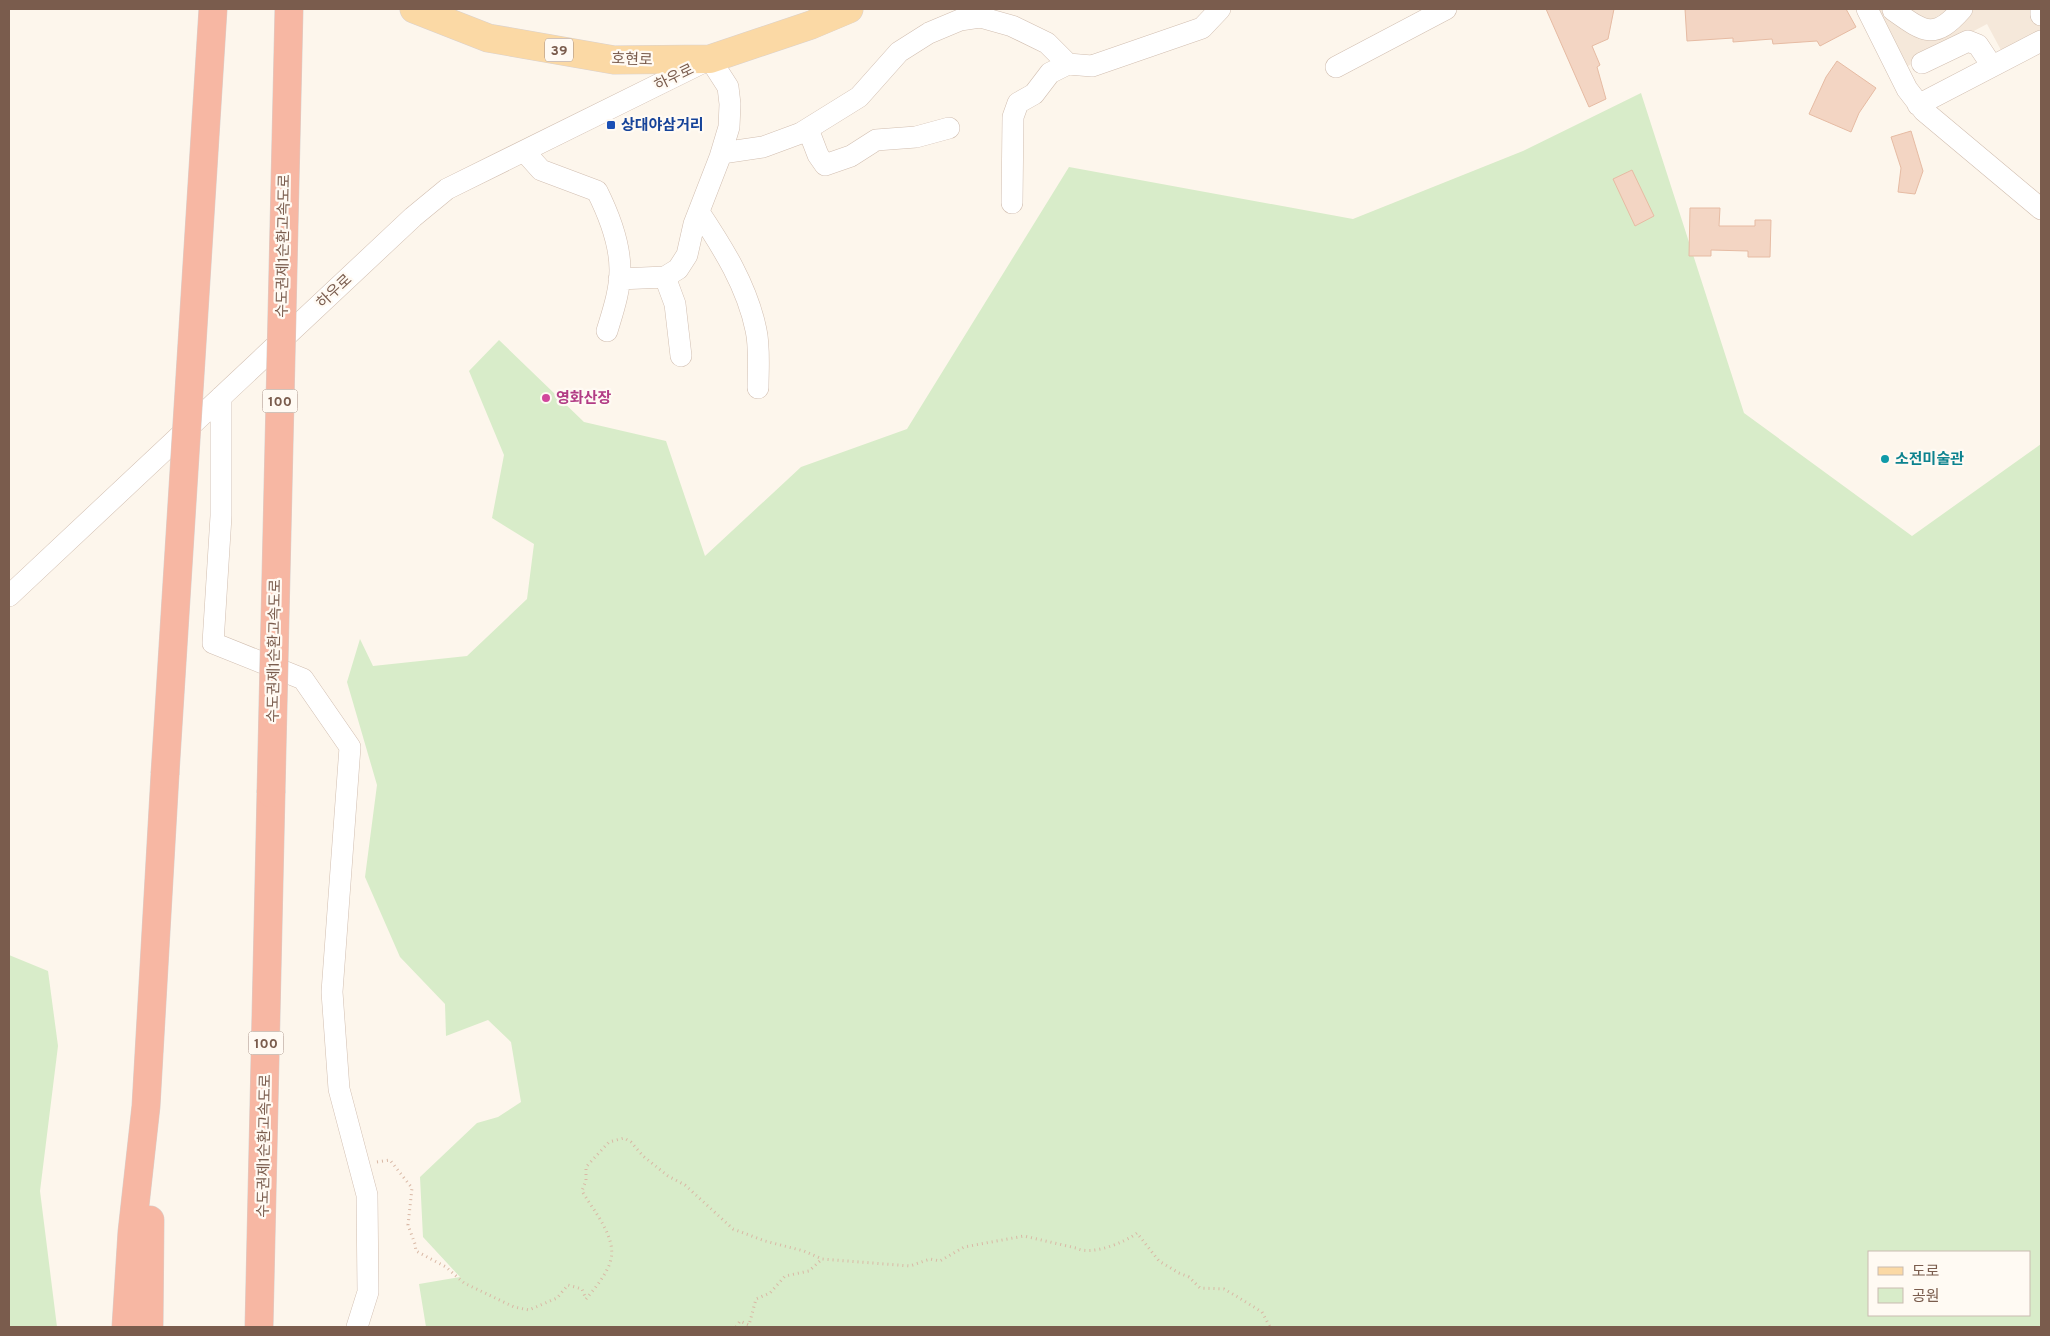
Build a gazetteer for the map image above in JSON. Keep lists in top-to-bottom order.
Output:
{
  "streets": {
    "highway": ["수도권제1순환고속도로", "100"],
    "main road": ["39", "호현로"],
    "street": ["하우로"]
  },
  "crossings": [
    ["호현로", "하우로"]
  ],
  "places": {
    "transit": ["상대야삼거리"],
    "other": ["영화산장", "소전미술관"]
  },
  "legend": ["도로", "공원"]
}
